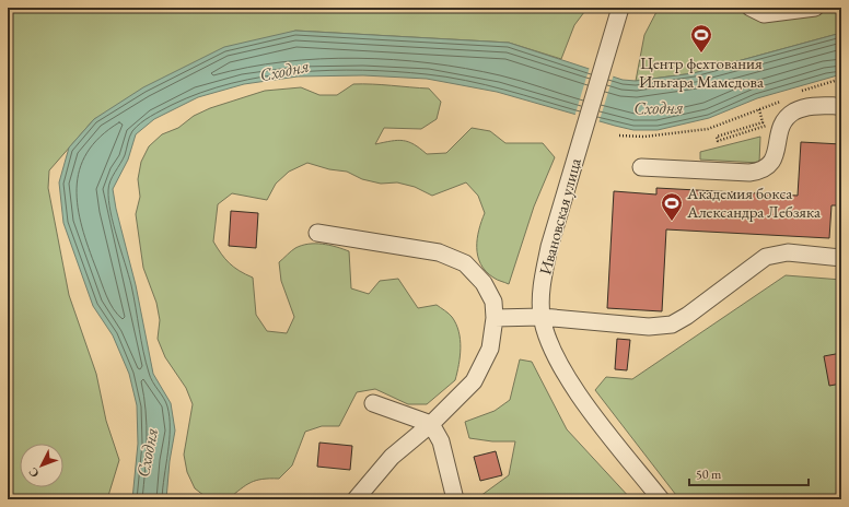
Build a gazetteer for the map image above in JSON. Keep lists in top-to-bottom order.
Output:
{
  "streets": {
    "street": ["Ивановская улица"]
  },
  "water": ["Сходня"],
  "places": {
    "sports": ["Центр фехтования Ильгара Мамедова", "Академия бокса Александра Лебзяка"]
  },
  "scale_bar": "50 m",
  "north": "bottom left"
}
